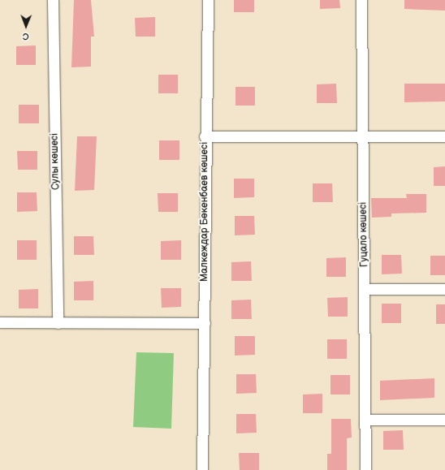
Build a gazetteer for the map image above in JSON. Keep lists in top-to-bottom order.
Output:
{
  "streets": {
    "street": ["Сулы көшесі", "Малкеждар Бөкенбаев көшесі", "Гуцало көшесі"]
  },
  "crossings": [
    ["Малкеждар Бөкенбаев көшесі", "Гуцало көшесі"]
  ],
  "north": "bottom"
}
